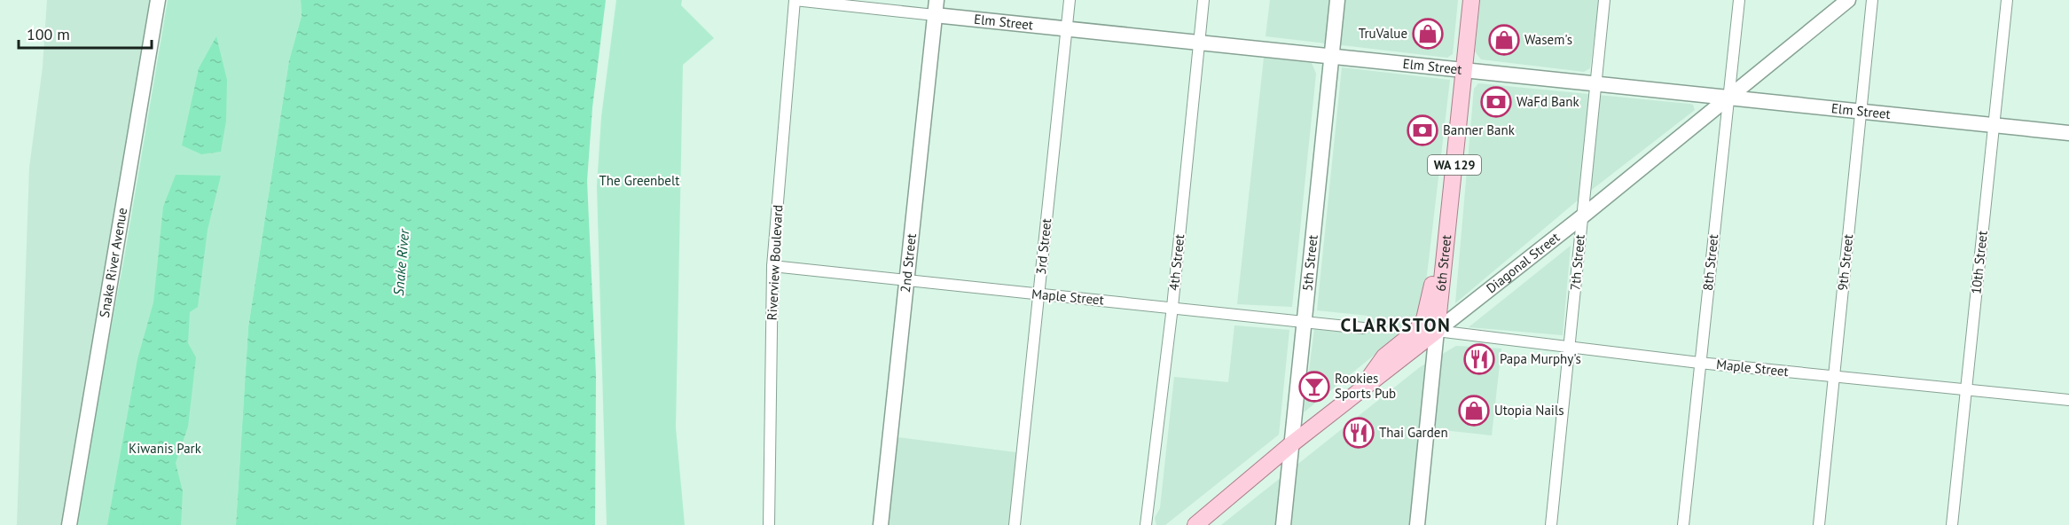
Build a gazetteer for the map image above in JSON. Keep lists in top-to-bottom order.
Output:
{
  "streets": {
    "main road": [
      "Elm Street",
      "WA 129",
      "Snake River Avenue",
      "2nd Street",
      "5th Street",
      "6th Street",
      "Diagonal Street"
    ],
    "street": [
      "3rd Street",
      "Riverview Boulevard",
      "4th Street",
      "7th Street",
      "8th Street",
      "9th Street",
      "10th Street",
      "Maple Street"
    ]
  },
  "crossings": [
    ["Elm Street", "3rd Street"],
    ["Elm Street", "Riverview Boulevard"],
    ["Elm Street", "2nd Street"],
    ["Elm Street", "4th Street"],
    ["Elm Street", "5th Street"],
    ["Elm Street", "6th Street"],
    ["Elm Street", "7th Street"],
    ["Elm Street", "8th Street"],
    ["Elm Street", "9th Street"],
    ["Elm Street", "10th Street"],
    ["Elm Street", "Diagonal Street"],
    ["WA 129", "6th Street"],
    ["WA 129", "Diagonal Street"],
    ["3rd Street", "Maple Street"],
    ["Riverview Boulevard", "Maple Street"],
    ["2nd Street", "Maple Street"],
    ["4th Street", "Maple Street"],
    ["5th Street", "Diagonal Street"],
    ["5th Street", "Maple Street"],
    ["6th Street", "Diagonal Street"],
    ["6th Street", "Maple Street"],
    ["7th Street", "Diagonal Street"],
    ["7th Street", "Maple Street"],
    ["8th Street", "Diagonal Street"],
    ["8th Street", "Maple Street"],
    ["9th Street", "Maple Street"],
    ["10th Street", "Maple Street"],
    ["Diagonal Street", "Maple Street"]
  ],
  "districts": ["CLARKSTON"],
  "water": ["Snake River"],
  "parks": ["The Greenbelt", "Kiwanis Park"],
  "places": {
    "shop": ["TruValue", "Wasem's", "Utopia Nails"],
    "bank": ["WaFd Bank", "Banner Bank"],
    "restaurant": ["Papa Murphy's", "Thai Garden"],
    "bar": ["Rookies Sports Pub"]
  },
  "scale_bar": "100 m"
}
